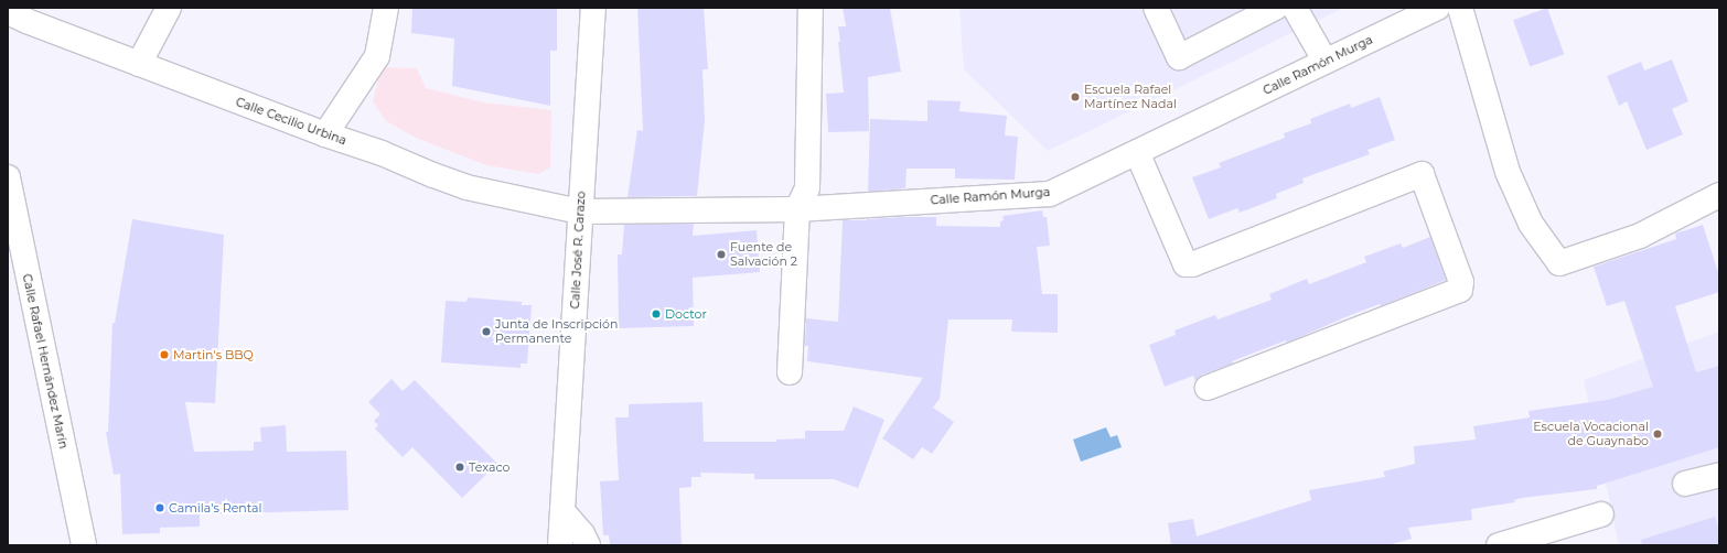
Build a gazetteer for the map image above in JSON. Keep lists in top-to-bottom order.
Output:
{
  "streets": {
    "street": [
      "Calle Ramón Murga",
      "Calle Cecilio Urbina",
      "Calle José R. Carazo",
      "Calle Rafael Hernández Marín"
    ]
  },
  "crossings": [
    ["Calle Ramón Murga", "Calle Cecilio Urbina"],
    ["Calle Ramón Murga", "Calle José R. Carazo"],
    ["Calle Cecilio Urbina", "Calle José R. Carazo"]
  ],
  "places": [
    "Escuela Rafael Martínez Nadal",
    "Fuente de Salvación 2",
    "Doctor",
    "Junta de Inscripción Permanente",
    "Martin's BBQ",
    "Escuela Vocacional de Guaynabo",
    "Texaco",
    "Camila's Rental"
  ]
}
